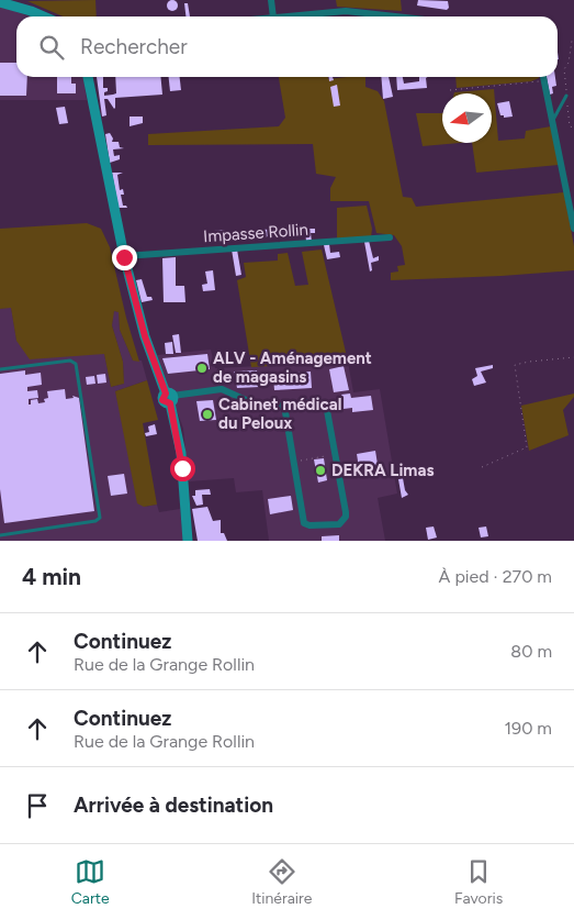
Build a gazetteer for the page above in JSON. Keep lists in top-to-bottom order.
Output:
{
  "streets": {
    "street": ["Impasse Rollin"]
  },
  "places": ["ALV - Aménagement de magasins", "Cabinet médical du Peloux", "DEKRA Limas"],
  "north": "left",
  "page": {
    "search": "Rechercher",
    "heading": ["4 min", "À pied · 270 m"],
    "list": [
      ["Continuez", "Rue de la Grange Rollin", "80 m"],
      ["Continuez", "Rue de la Grange Rollin", "190 m"],
      "Arrivée à destination"
    ],
    "nav": ["Carte", "Itinéraire", "Favoris"]
  }
}
